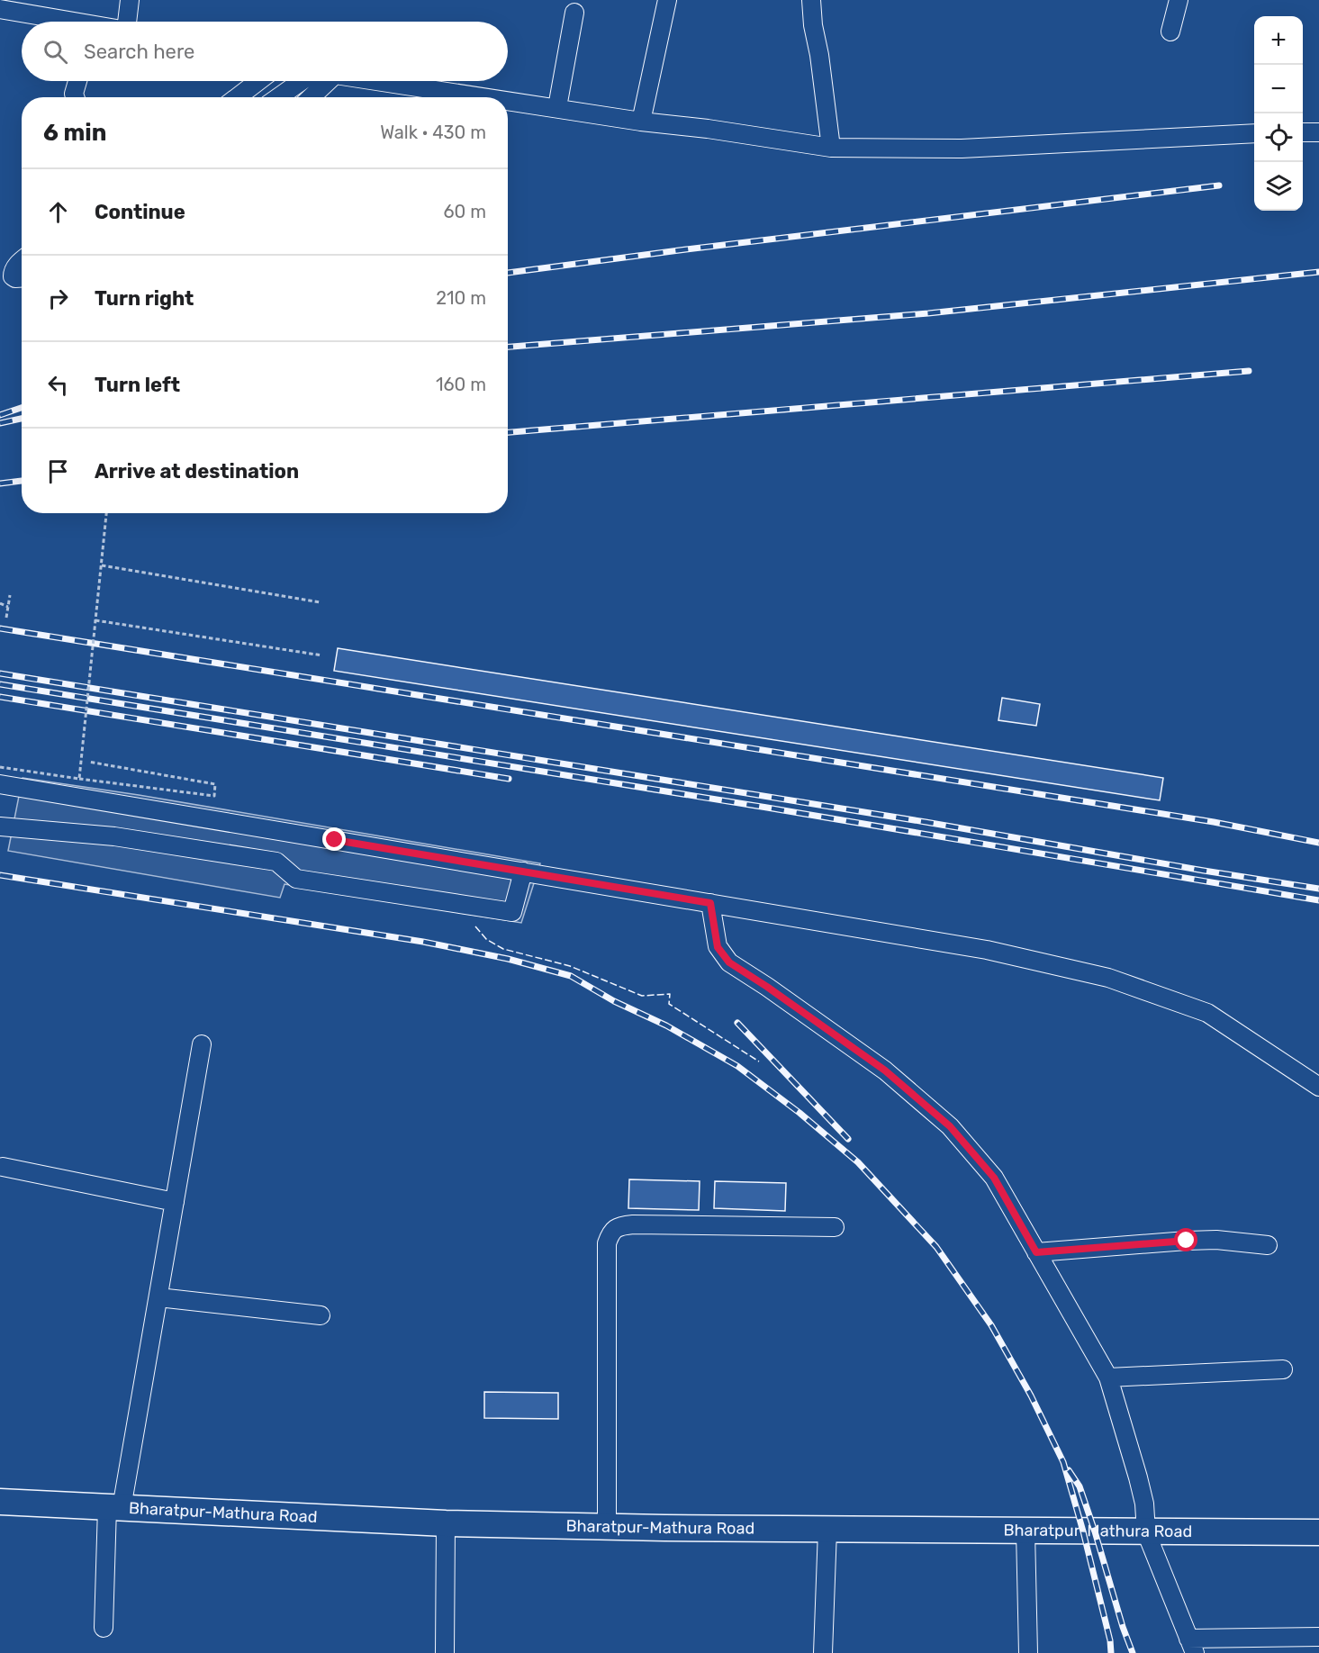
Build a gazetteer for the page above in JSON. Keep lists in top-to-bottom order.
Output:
{
  "streets": {
    "highway": ["Bharatpur-Mathura Road"]
  },
  "page": {
    "map_buttons": ["+", "−"],
    "search": "Search here",
    "heading": ["6 min", "Walk · 430 m"],
    "list": [
      ["Continue", "60 m"],
      ["Turn right", "210 m"],
      ["Turn left", "160 m"],
      "Arrive at destination"
    ]
  }
}
